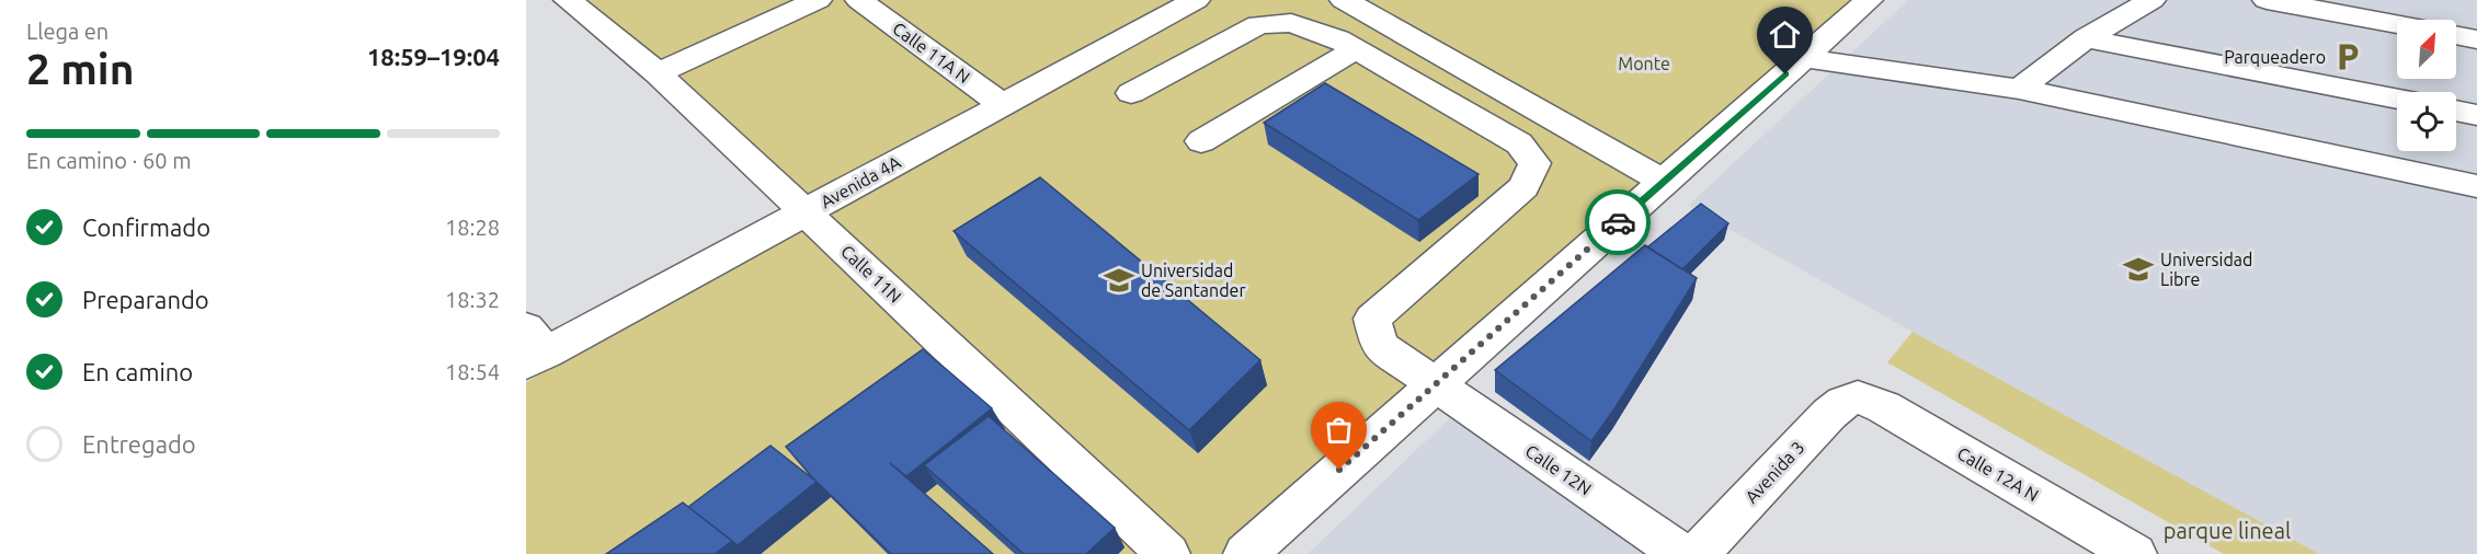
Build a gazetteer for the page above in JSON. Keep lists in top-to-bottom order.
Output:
{
  "streets": {
    "street": [
      "Calle 11A N",
      "Avenida 4A",
      "Calle 11N",
      "Calle 12N",
      "Avenida 3",
      "Calle 12A N"
    ]
  },
  "crossings": [
    ["Calle 11A N", "Avenida 4A"],
    ["Avenida 4A", "Calle 11N"],
    ["Avenida 3", "Calle 12A N"]
  ],
  "parks": ["Monte", "parque lineal"],
  "places": {
    "parking": ["Parqueadero"],
    "school or university": ["Universidad Libre", "Universidad de Santander"]
  },
  "north": "top right",
  "page": {
    "heading": ["2 min", "Llega en", "18:59–19:04"],
    "bar": "En camino · 60 m",
    "list": [
      ["Confirmado", "18:28"],
      ["Preparando", "18:32"],
      ["En camino", "18:54"],
      "Entregado"
    ]
  }
}
